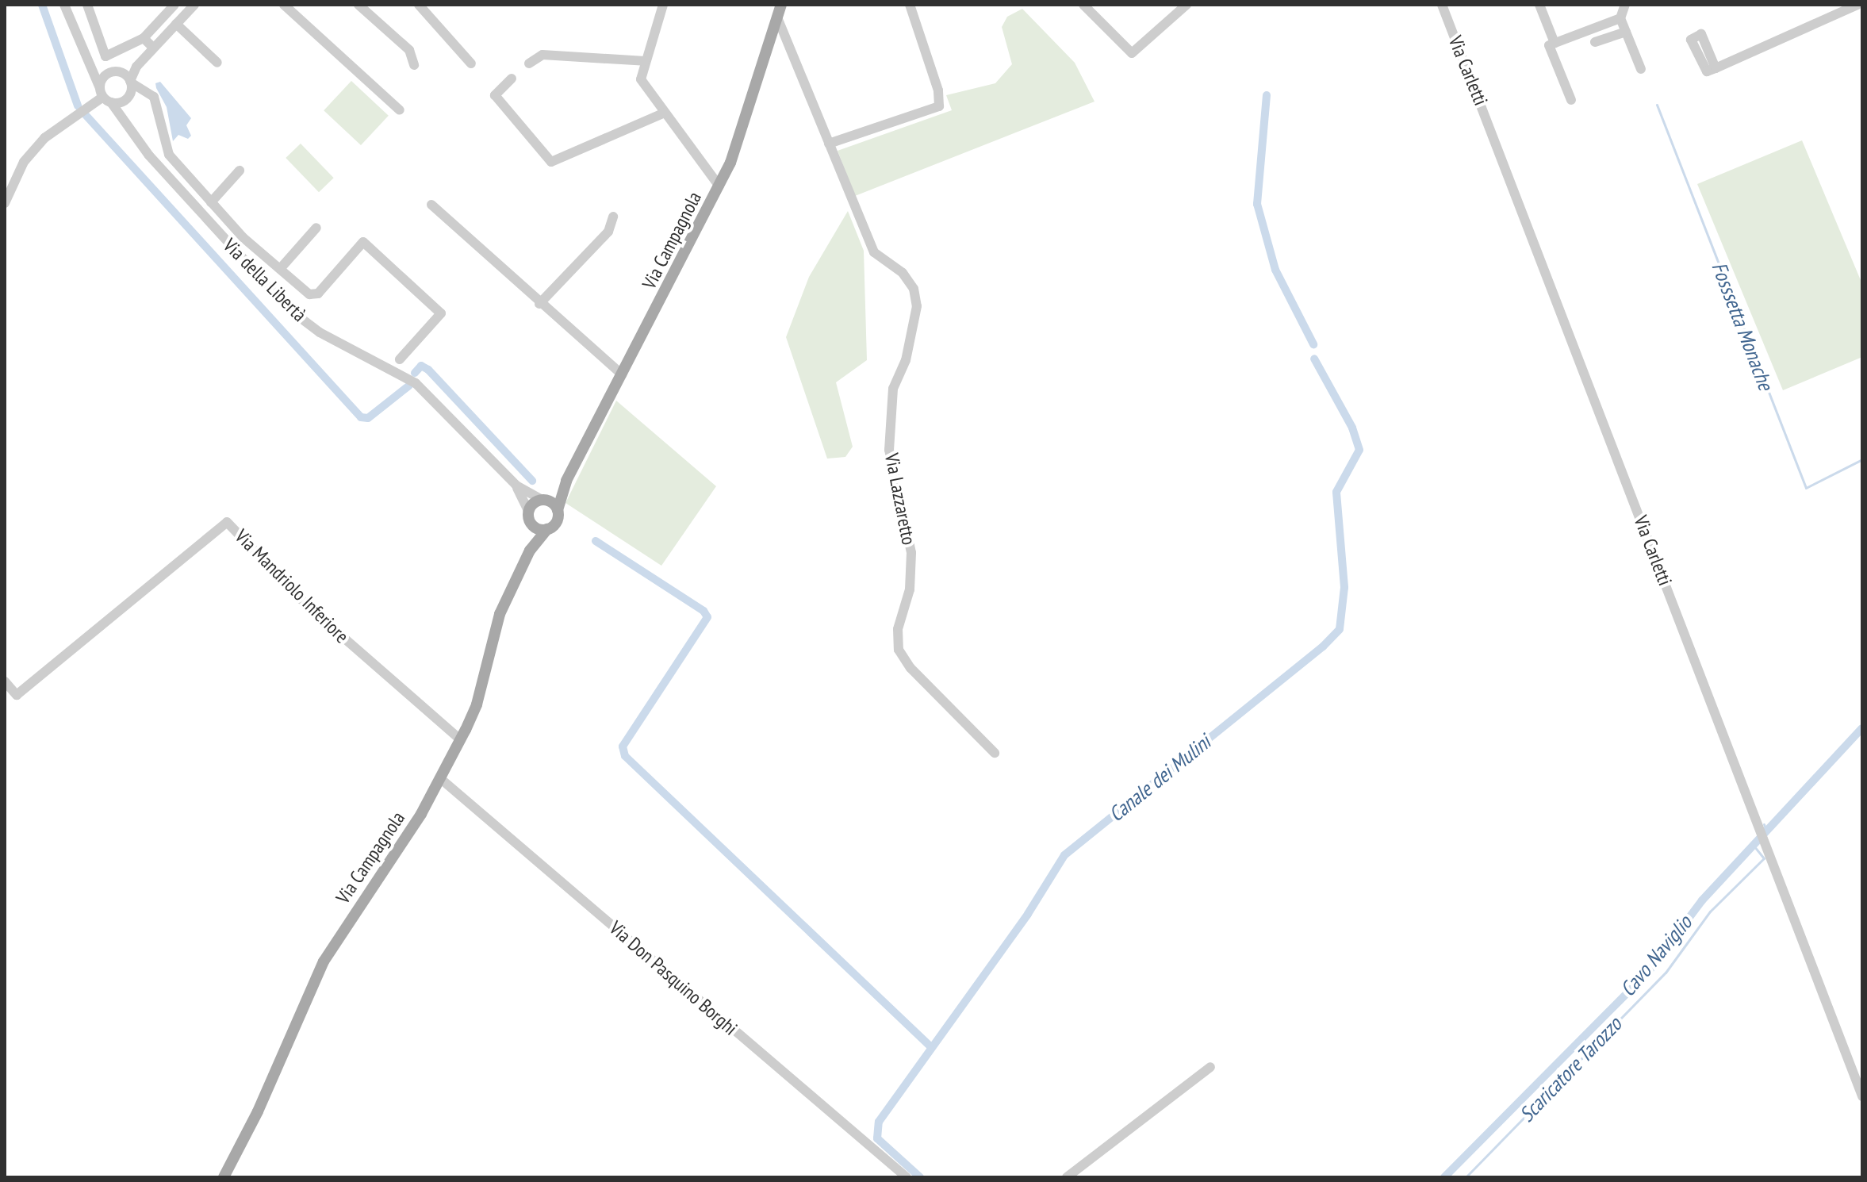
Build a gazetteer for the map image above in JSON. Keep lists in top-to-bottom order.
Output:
{
  "streets": {
    "main road": ["Via Campagnola"],
    "street": [
      "Via Carletti",
      "Via della Libertà",
      "Via Lazzaretto",
      "Via Mandriolo Inferiore",
      "Via Don Pasquino Borghi"
    ]
  },
  "crossings": [
    ["Via Campagnola", "Via della Libertà"],
    ["Via Campagnola", "Via Lazzaretto"],
    ["Via Campagnola", "Via Mandriolo Inferiore"],
    ["Via Campagnola", "Via Don Pasquino Borghi"]
  ],
  "water": [
    "Fosssetta Monache",
    "Canale dei Mulini",
    "Cavo Naviglio",
    "Scaricatore Tarozzo"
  ]
}
